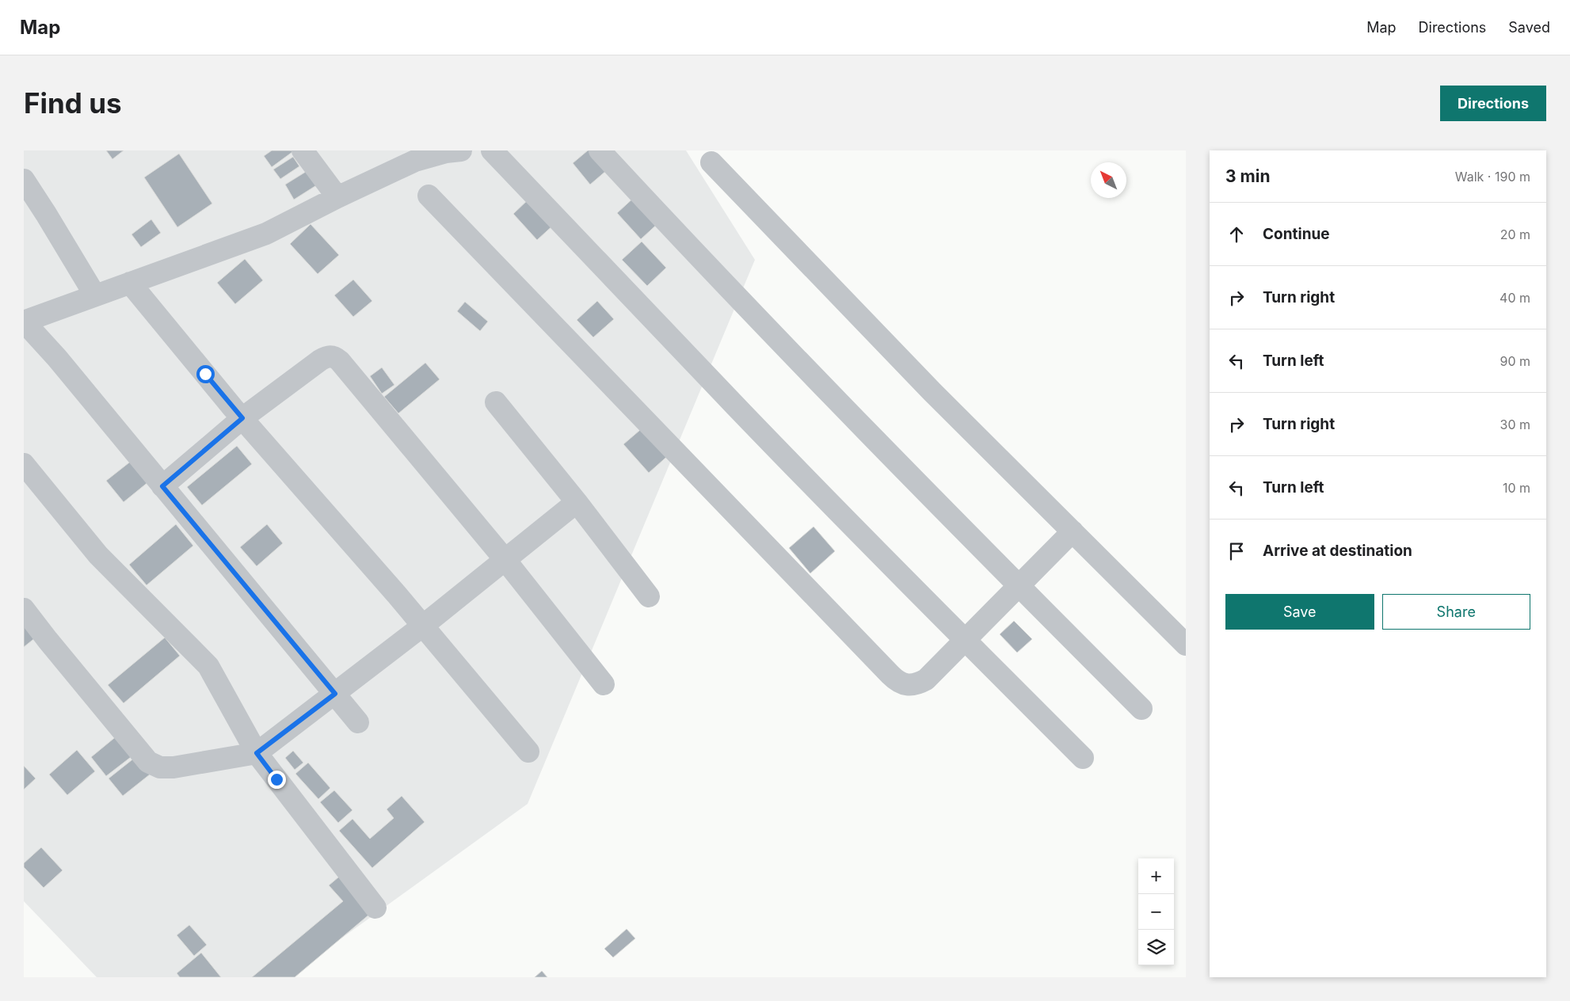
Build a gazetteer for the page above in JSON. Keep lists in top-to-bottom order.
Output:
{
  "north": "top left",
  "page": {
    "header": "Map",
    "nav": ["Map", "Directions", "Saved"],
    "buttons": [
      "Directions",
      ["Save", "Share"]
    ],
    "title": "Find us",
    "heading": ["3 min", "Walk · 190 m"],
    "list": [
      ["Continue", "20 m"],
      ["Turn right", "40 m"],
      ["Turn left", "90 m"],
      ["Turn right", "30 m"],
      ["Turn left", "10 m"],
      "Arrive at destination"
    ],
    "map_buttons": ["+", "−"]
  }
}
